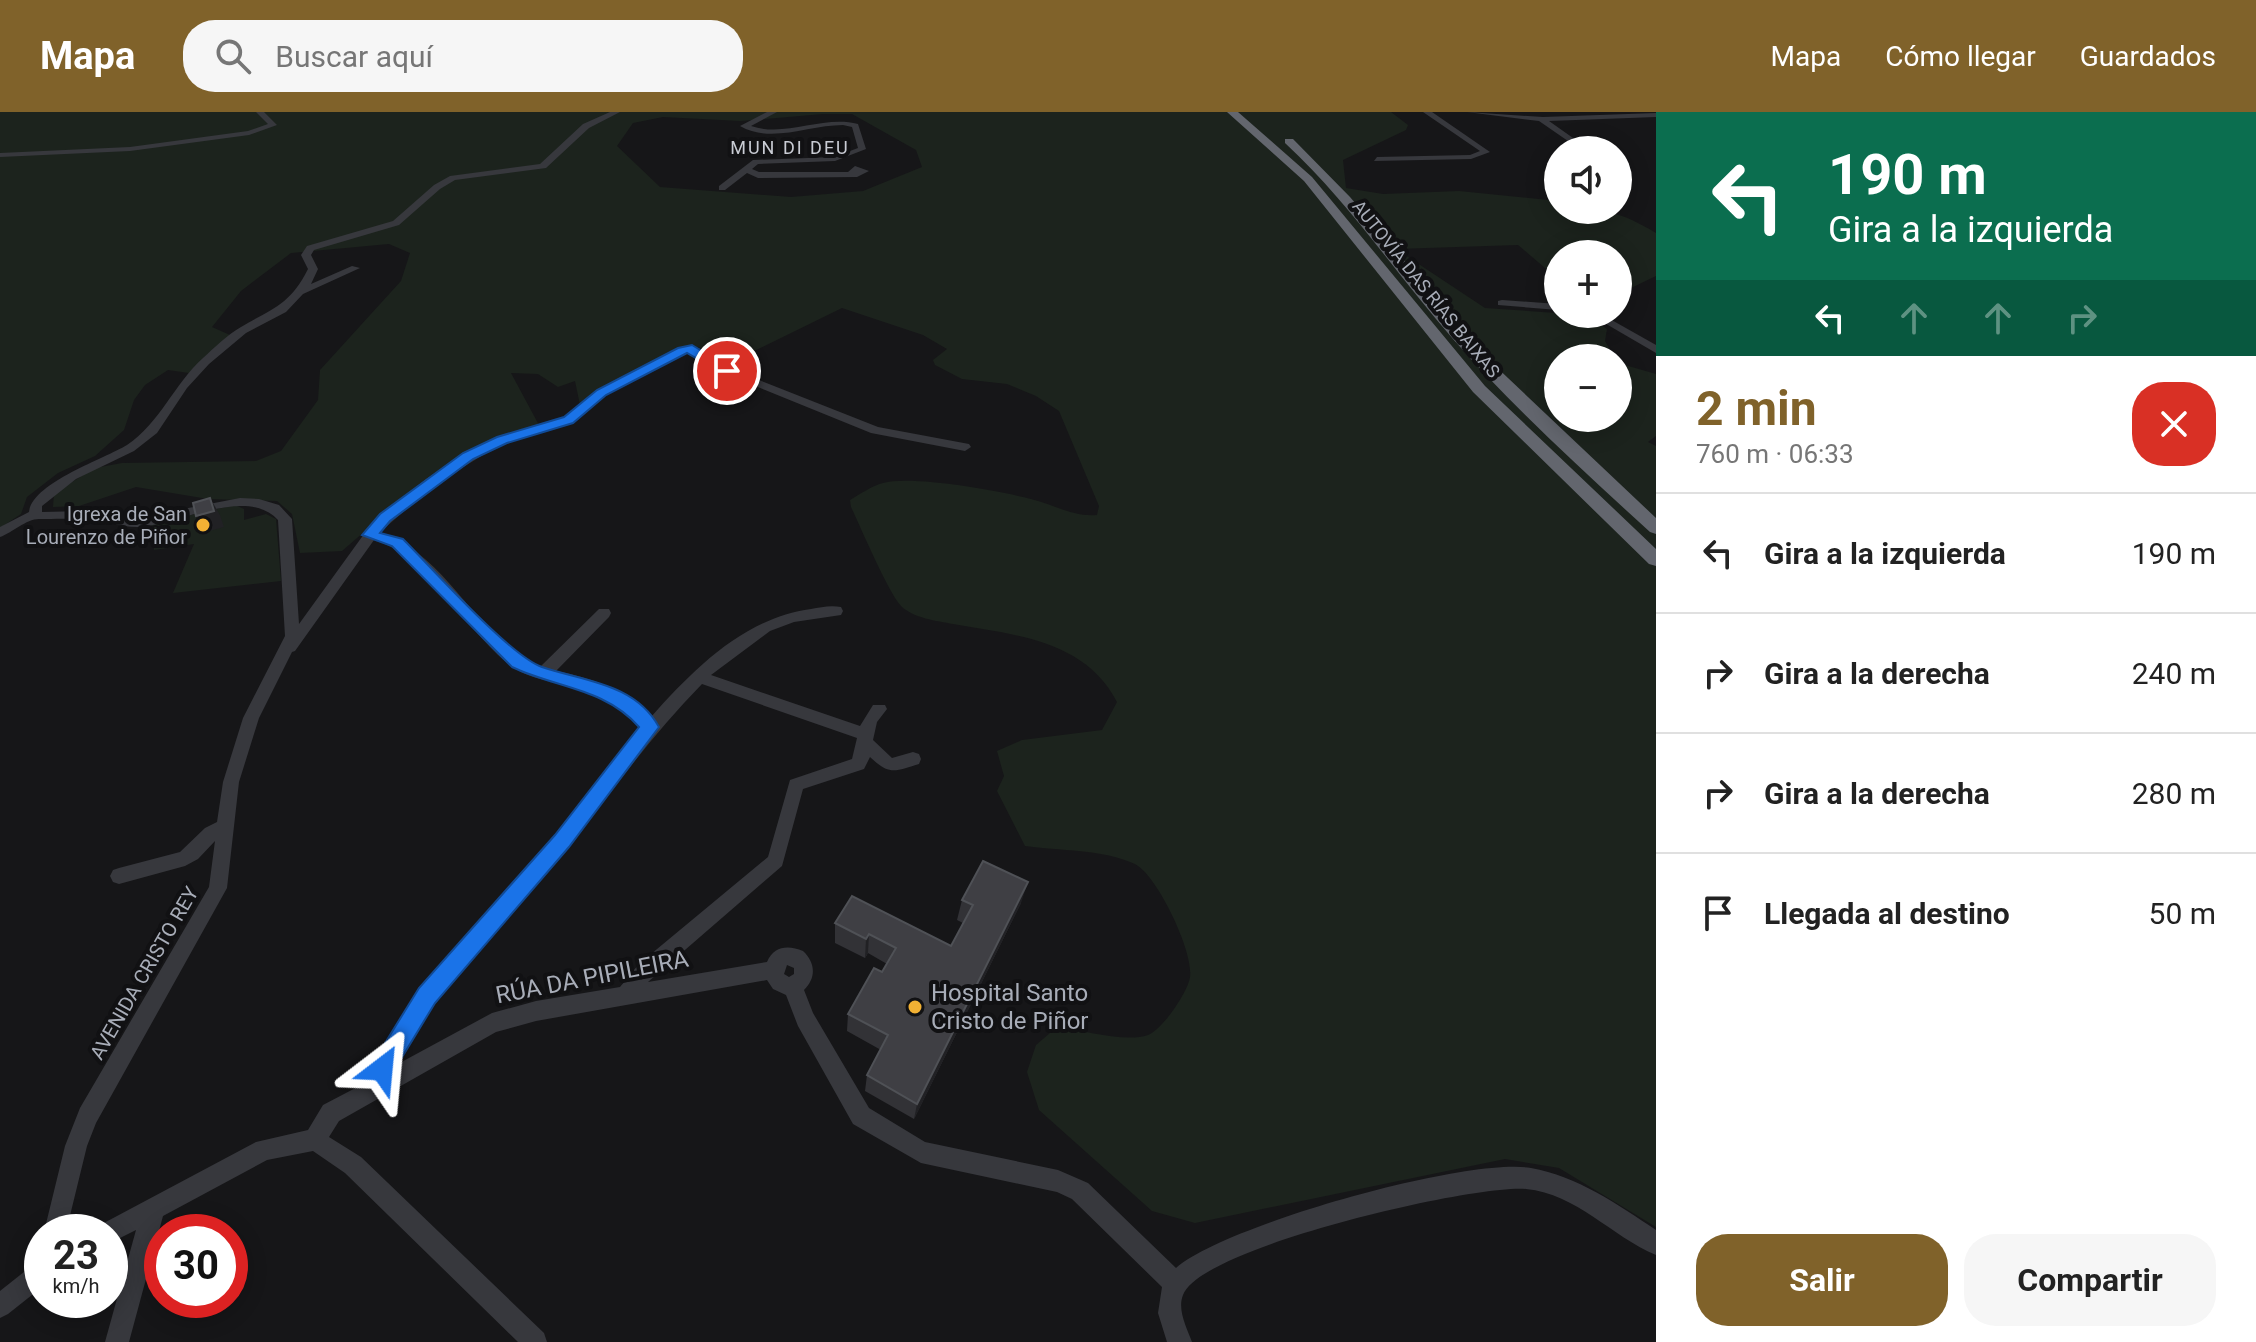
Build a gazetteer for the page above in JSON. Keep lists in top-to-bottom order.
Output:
{
  "streets": {
    "highway": ["AUTOVÍA DAS RÍAS BAIXAS"],
    "street": ["AVENIDA CRISTO REY", "RÚA DA PIPILEIRA"]
  },
  "districts": ["MUN DI DEU"],
  "places": ["Igrexa de San Lourenzo de Piñor", "Hospital Santo Cristo de Piñor"],
  "page": {
    "header": "Mapa",
    "search": "Buscar aquí",
    "nav": ["Mapa", "Cómo llegar", "Guardados"],
    "turn": ["190 m", "Gira a la izquierda"],
    "map_buttons": ["+", "−"],
    "heading": ["2 min", "760 m · 06:33"],
    "list": [
      {
        "name": "Gira a la izquierda",
        "value": "190 m"
      },
      {
        "name": "Gira a la derecha",
        "value": "240 m"
      },
      {
        "name": "Gira a la derecha",
        "value": "280 m"
      },
      {
        "name": "Llegada al destino",
        "value": "50 m"
      }
    ],
    "speed": "23 km/h",
    "limit": "30",
    "buttons": ["Salir", "Compartir"]
  }
}
